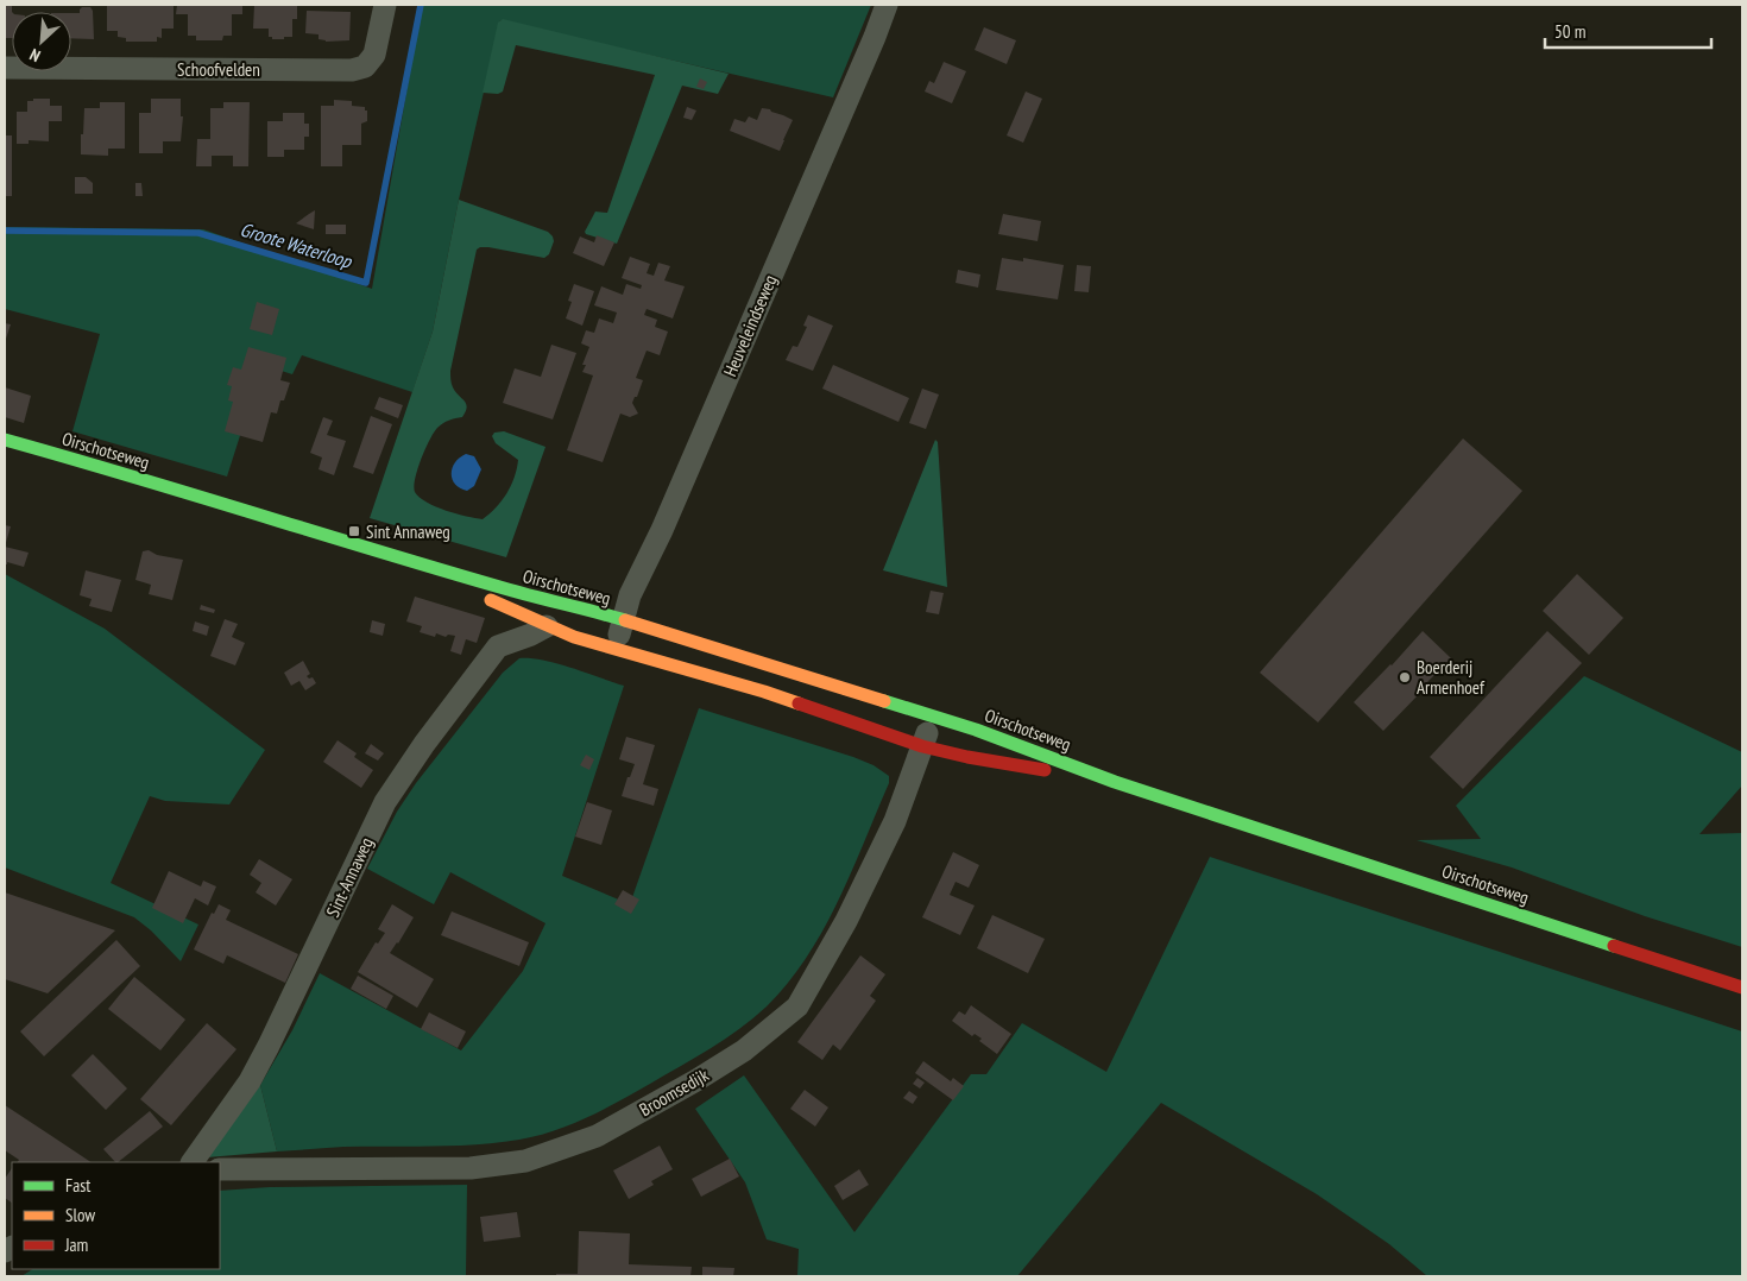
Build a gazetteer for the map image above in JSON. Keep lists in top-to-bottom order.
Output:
{
  "streets": {
    "main road": ["Oirschotseweg"],
    "street": [
      "Schoofvelden",
      "Heuveleindseweg",
      "Sint-Annaweg",
      "Broomsedijk"
    ]
  },
  "crossings": [
    ["Heuveleindseweg", "Oirschotseweg"],
    ["Oirschotseweg", "Sint-Annaweg"],
    ["Oirschotseweg", "Broomsedijk"]
  ],
  "water": ["Groote Waterloop"],
  "places": {
    "transit": ["Sint Annaweg"],
    "other": ["Boerderij Armenhoef"]
  },
  "legend": ["Fast", "Slow", "Jam"],
  "scale_bar": "50 m",
  "north": "bottom left"
}
